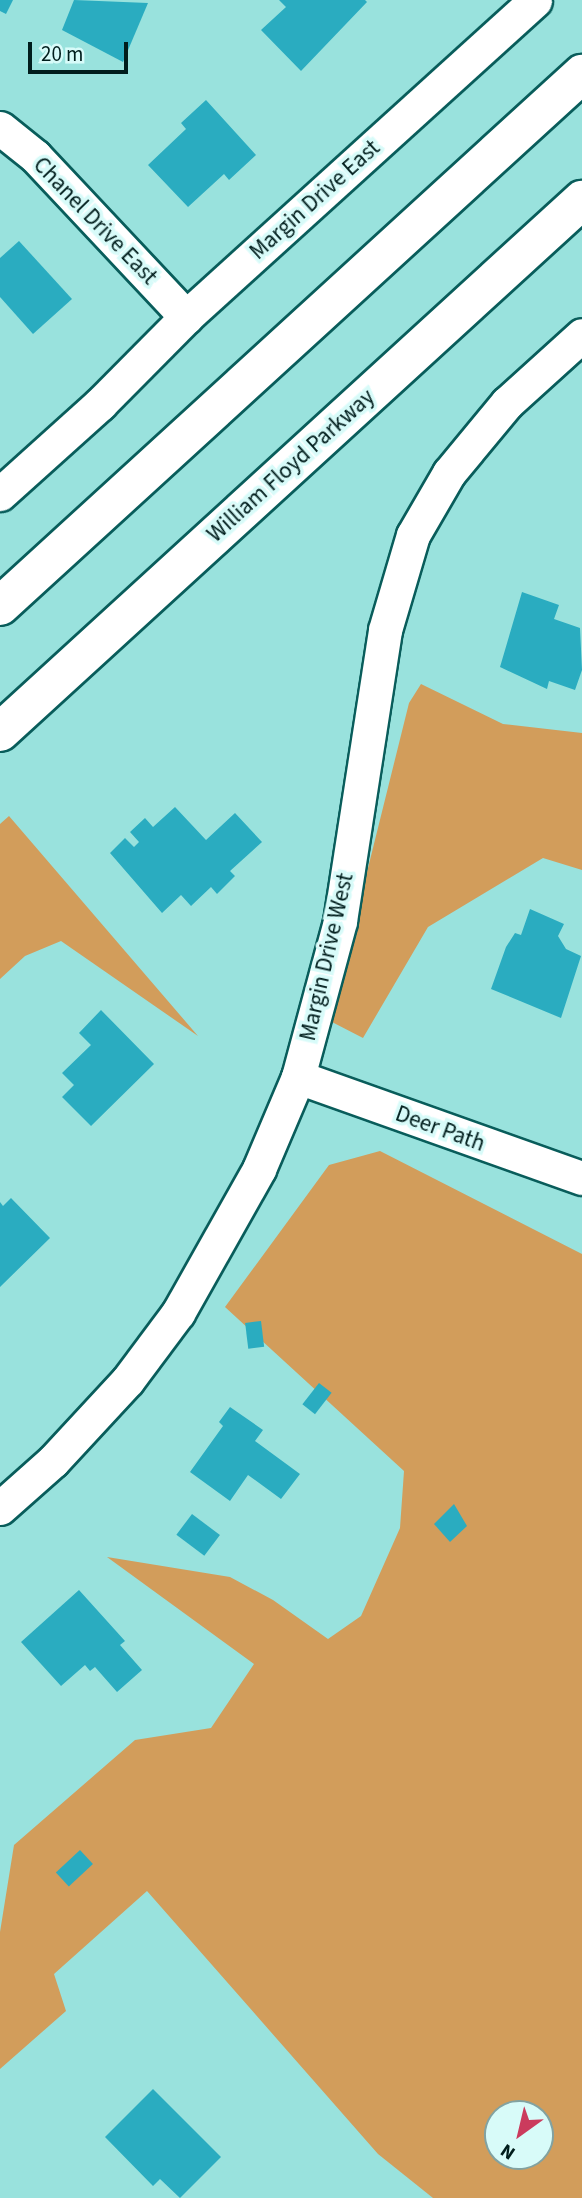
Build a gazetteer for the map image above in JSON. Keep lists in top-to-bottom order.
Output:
{
  "streets": {
    "highway": ["William Floyd Parkway"],
    "street": [
      "Margin Drive East",
      "Chanel Drive East",
      "Margin Drive West",
      "Deer Path"
    ]
  },
  "crossings": [
    ["Margin Drive East", "Chanel Drive East"],
    ["Margin Drive West", "Deer Path"]
  ],
  "scale_bar": "20 m",
  "north": "bottom left"
}
